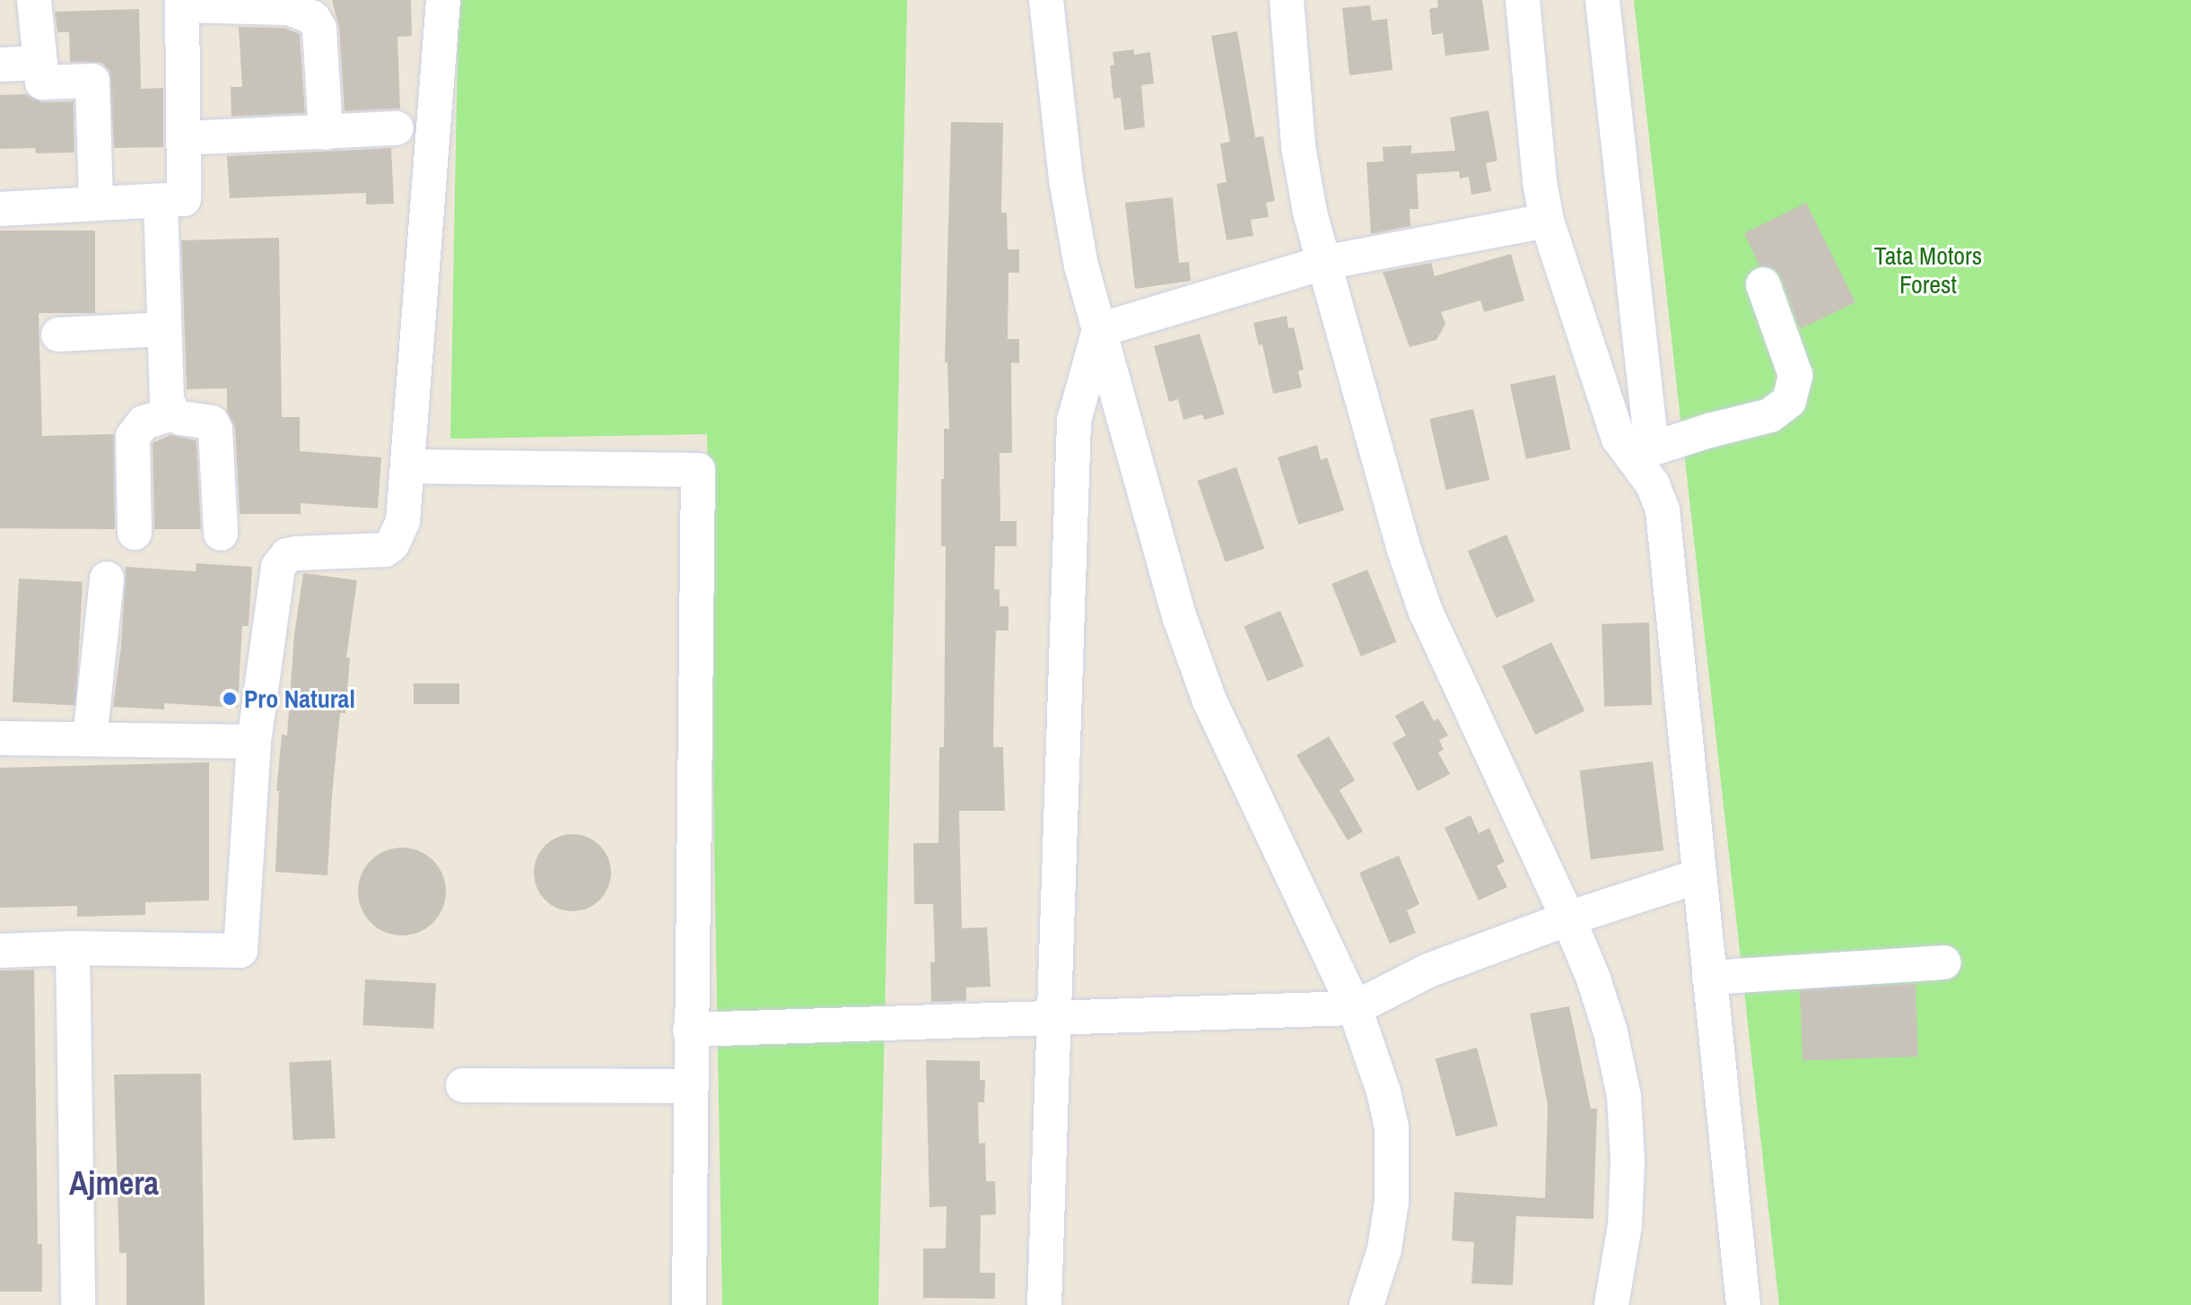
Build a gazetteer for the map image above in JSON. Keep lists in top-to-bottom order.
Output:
{
  "districts": ["Ajmera"],
  "parks": ["Tata Motors Forest"],
  "places": ["Pro Natural"]
}
